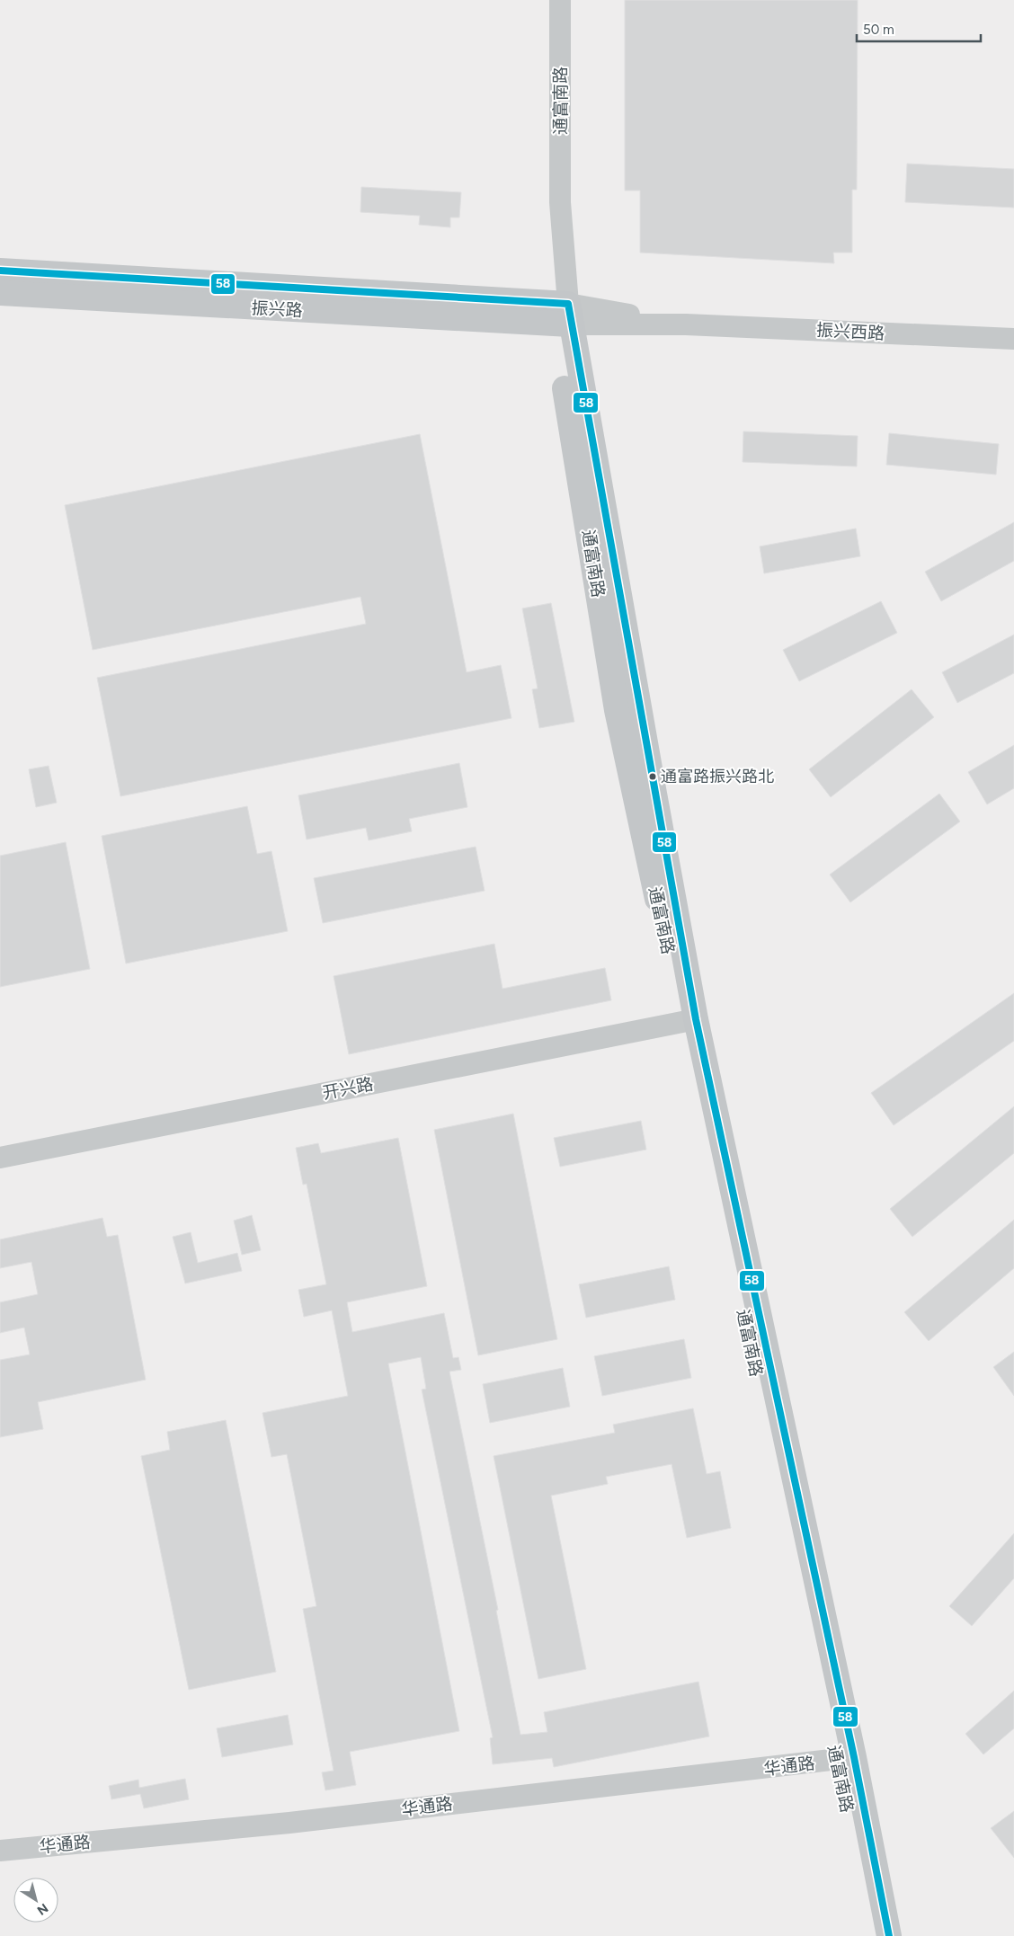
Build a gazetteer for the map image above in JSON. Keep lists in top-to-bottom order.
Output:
{
  "streets": {
    "main road": ["通富南路", "振兴路"],
    "street": ["振兴西路", "开兴路", "华通路"]
  },
  "crossings": [
    ["通富南路", "振兴路"],
    ["通富南路", "振兴西路"],
    ["通富南路", "开兴路"],
    ["通富南路", "华通路"],
    ["振兴路", "振兴西路"]
  ],
  "places": ["通富路振兴路北"],
  "lines": ["transit line 58"],
  "scale_bar": "50 m",
  "north": "bottom right"
}
